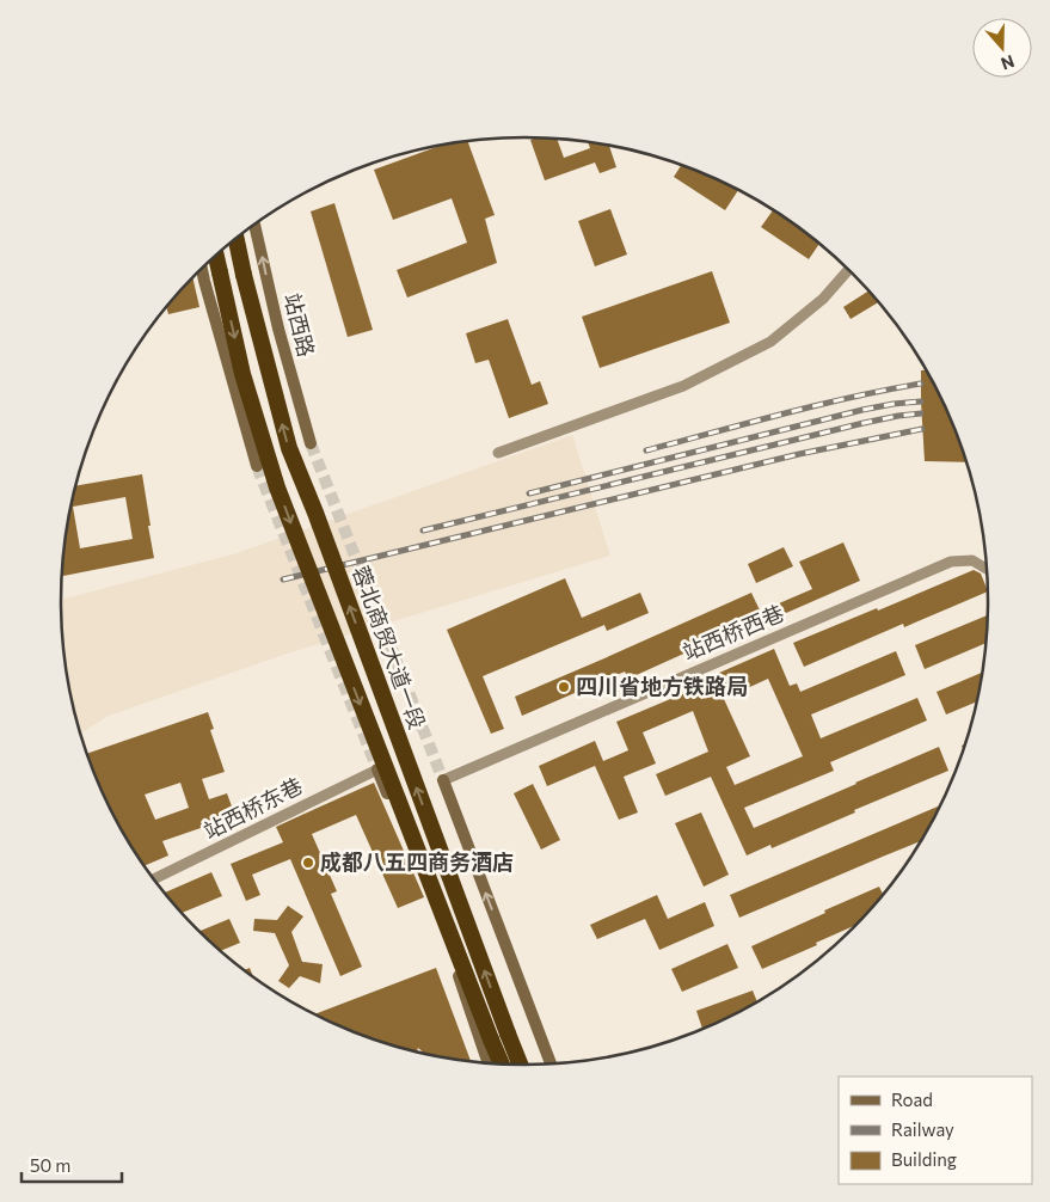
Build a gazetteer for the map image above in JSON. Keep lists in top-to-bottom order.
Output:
{
  "streets": {
    "highway": ["蓉北商贸大道一段"],
    "main road": ["站西路"],
    "street": ["站西桥西巷", "站西桥东巷"]
  },
  "places": ["四川省地方铁路局", "成都八五四商务酒店"],
  "legend": ["Road", "Railway", "Building"],
  "scale_bar": "50 m",
  "north": "bottom"
}
